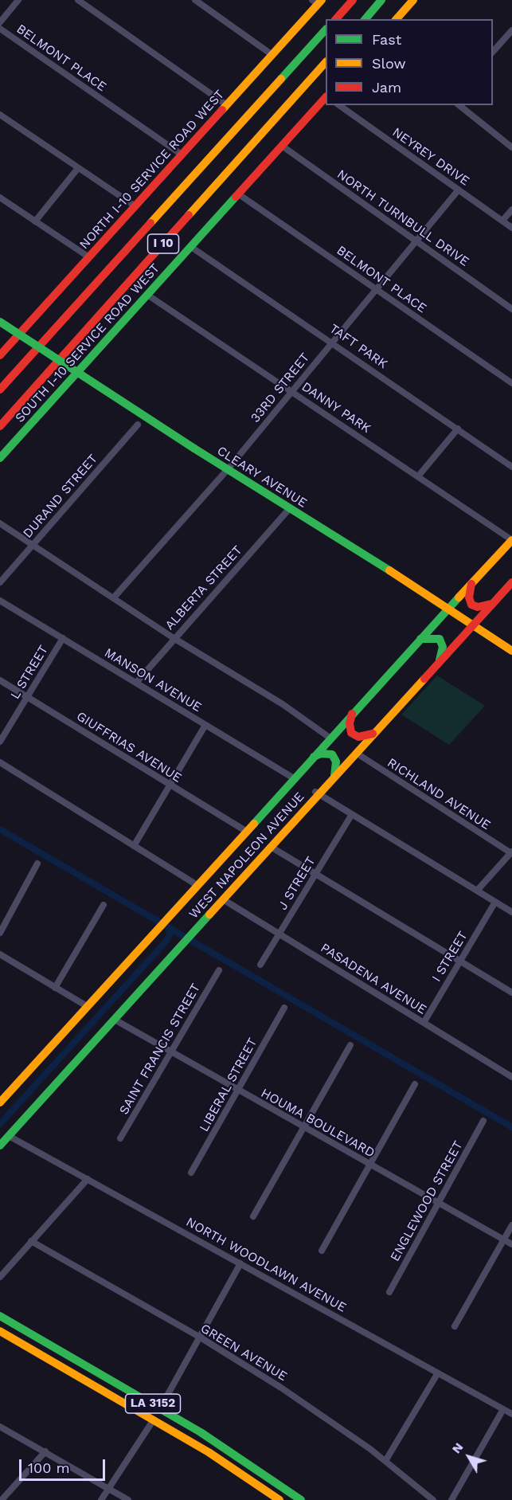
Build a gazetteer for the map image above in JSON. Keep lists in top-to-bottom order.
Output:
{
  "streets": {
    "main road": [
      "NORTH I-10 SERVICE ROAD WEST",
      "I 10",
      "SOUTH I-10 SERVICE ROAD WEST",
      "CLEARY AVENUE",
      "WEST NAPOLEON AVENUE",
      "LA 3152"
    ],
    "street": [
      "BELMONT PLACE",
      "NEYREY DRIVE",
      "NORTH TURNBULL DRIVE",
      "TAFT PARK",
      "33RD STREET",
      "DANNY PARK",
      "DURAND STREET",
      "ALBERTA STREET",
      "L STREET",
      "MANSON AVENUE",
      "GIUFFRIAS AVENUE",
      "RICHLAND AVENUE",
      "J STREET",
      "I STREET",
      "PASADENA AVENUE",
      "SAINT FRANCIS STREET",
      "LIBERAL STREET",
      "HOUMA BOULEVARD",
      "ENGLEWOOD STREET",
      "NORTH WOODLAWN AVENUE",
      "GREEN AVENUE"
    ]
  },
  "crossings": [
    ["BELMONT PLACE", "NORTH I-10 SERVICE ROAD WEST"],
    ["BELMONT PLACE", "SOUTH I-10 SERVICE ROAD WEST"],
    ["BELMONT PLACE", "33RD STREET"],
    ["NEYREY DRIVE", "33RD STREET"],
    ["NORTH TURNBULL DRIVE", "SOUTH I-10 SERVICE ROAD WEST"],
    ["NORTH TURNBULL DRIVE", "33RD STREET"],
    ["SOUTH I-10 SERVICE ROAD WEST", "TAFT PARK"],
    ["SOUTH I-10 SERVICE ROAD WEST", "DANNY PARK"],
    ["TAFT PARK", "33RD STREET"],
    ["33RD STREET", "DANNY PARK"],
    ["33RD STREET", "CLEARY AVENUE"],
    ["DANNY PARK", "WEST NAPOLEON AVENUE"],
    ["CLEARY AVENUE", "ALBERTA STREET"],
    ["CLEARY AVENUE", "WEST NAPOLEON AVENUE"],
    ["ALBERTA STREET", "MANSON AVENUE"],
    ["L STREET", "MANSON AVENUE"],
    ["L STREET", "GIUFFRIAS AVENUE"],
    ["MANSON AVENUE", "WEST NAPOLEON AVENUE"],
    ["GIUFFRIAS AVENUE", "WEST NAPOLEON AVENUE"],
    ["RICHLAND AVENUE", "WEST NAPOLEON AVENUE"],
    ["WEST NAPOLEON AVENUE", "PASADENA AVENUE"],
    ["WEST NAPOLEON AVENUE", "HOUMA BOULEVARD"],
    ["WEST NAPOLEON AVENUE", "NORTH WOODLAWN AVENUE"],
    ["J STREET", "PASADENA AVENUE"],
    ["I STREET", "PASADENA AVENUE"],
    ["SAINT FRANCIS STREET", "HOUMA BOULEVARD"],
    ["LIBERAL STREET", "HOUMA BOULEVARD"],
    ["HOUMA BOULEVARD", "ENGLEWOOD STREET"]
  ],
  "legend": ["Fast", "Slow", "Jam"],
  "scale_bar": "100 m",
  "north": "top left"
}
